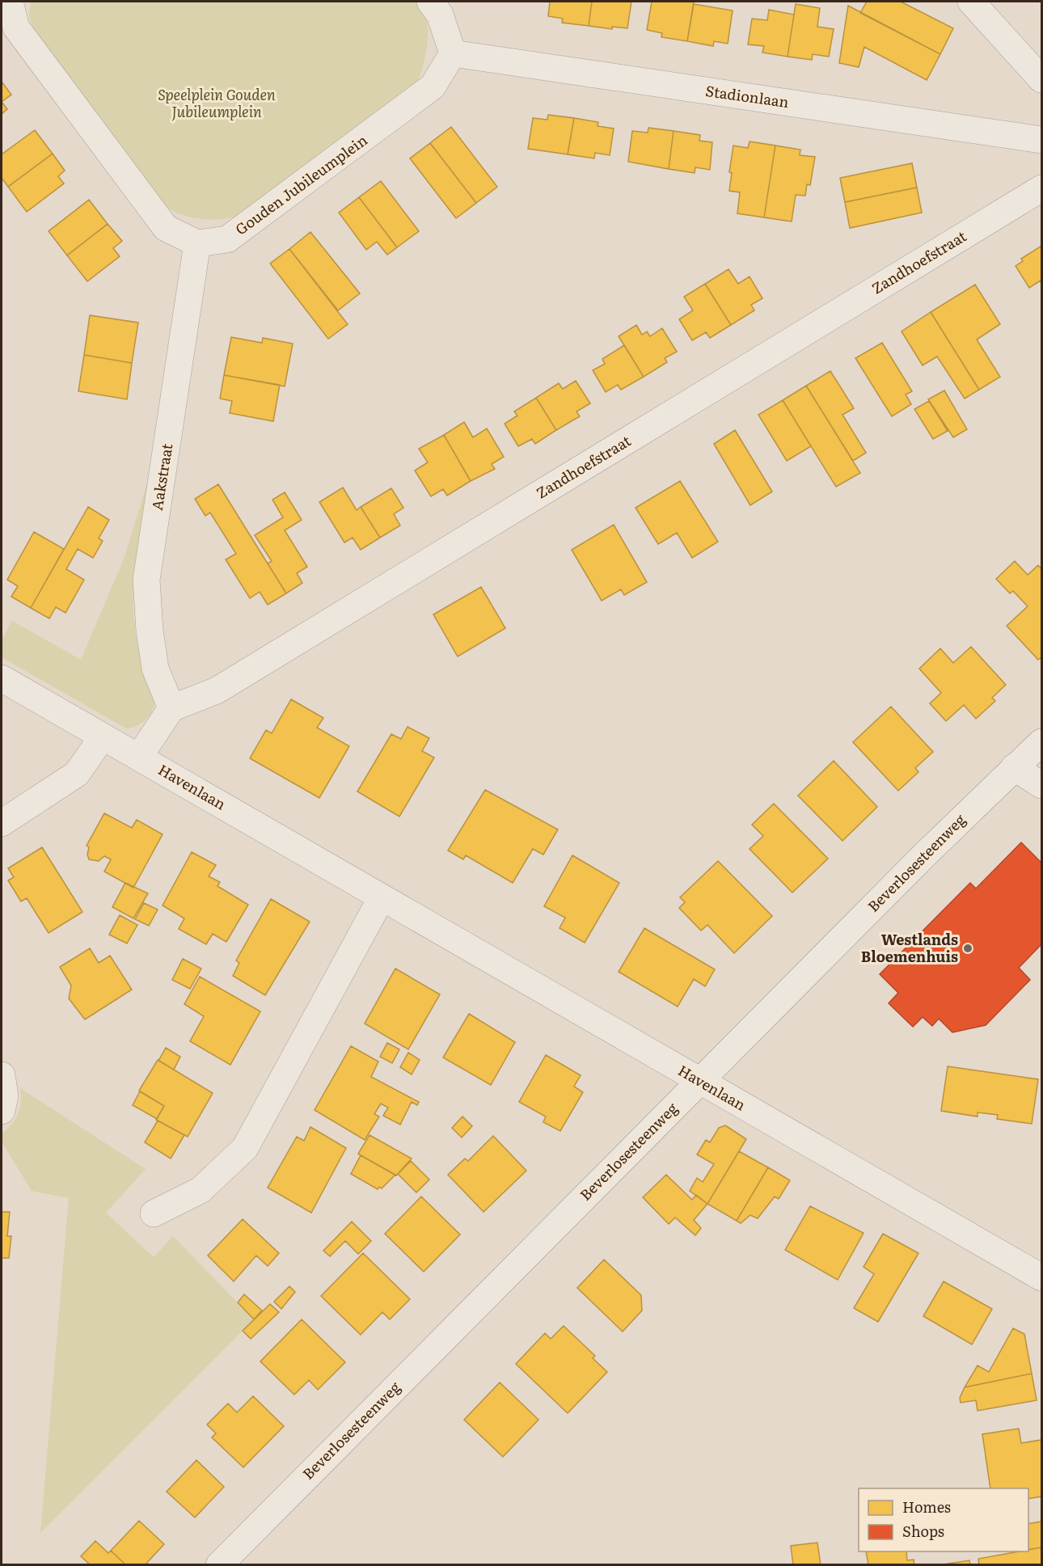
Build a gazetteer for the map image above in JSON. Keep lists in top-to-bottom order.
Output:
{
  "streets": {
    "street": [
      "Stadionlaan",
      "Gouden Jubileumplein",
      "Zandhoefstraat",
      "Aakstraat",
      "Havenlaan",
      "Beverlosesteenweg"
    ]
  },
  "crossings": [
    ["Stadionlaan", "Gouden Jubileumplein"],
    ["Gouden Jubileumplein", "Aakstraat"],
    ["Zandhoefstraat", "Aakstraat"],
    ["Havenlaan", "Beverlosesteenweg"]
  ],
  "parks": ["Speelplein Gouden Jubileumplein"],
  "places": ["Westlands Bloemenhuis"],
  "legend": ["Homes", "Shops"]
}
